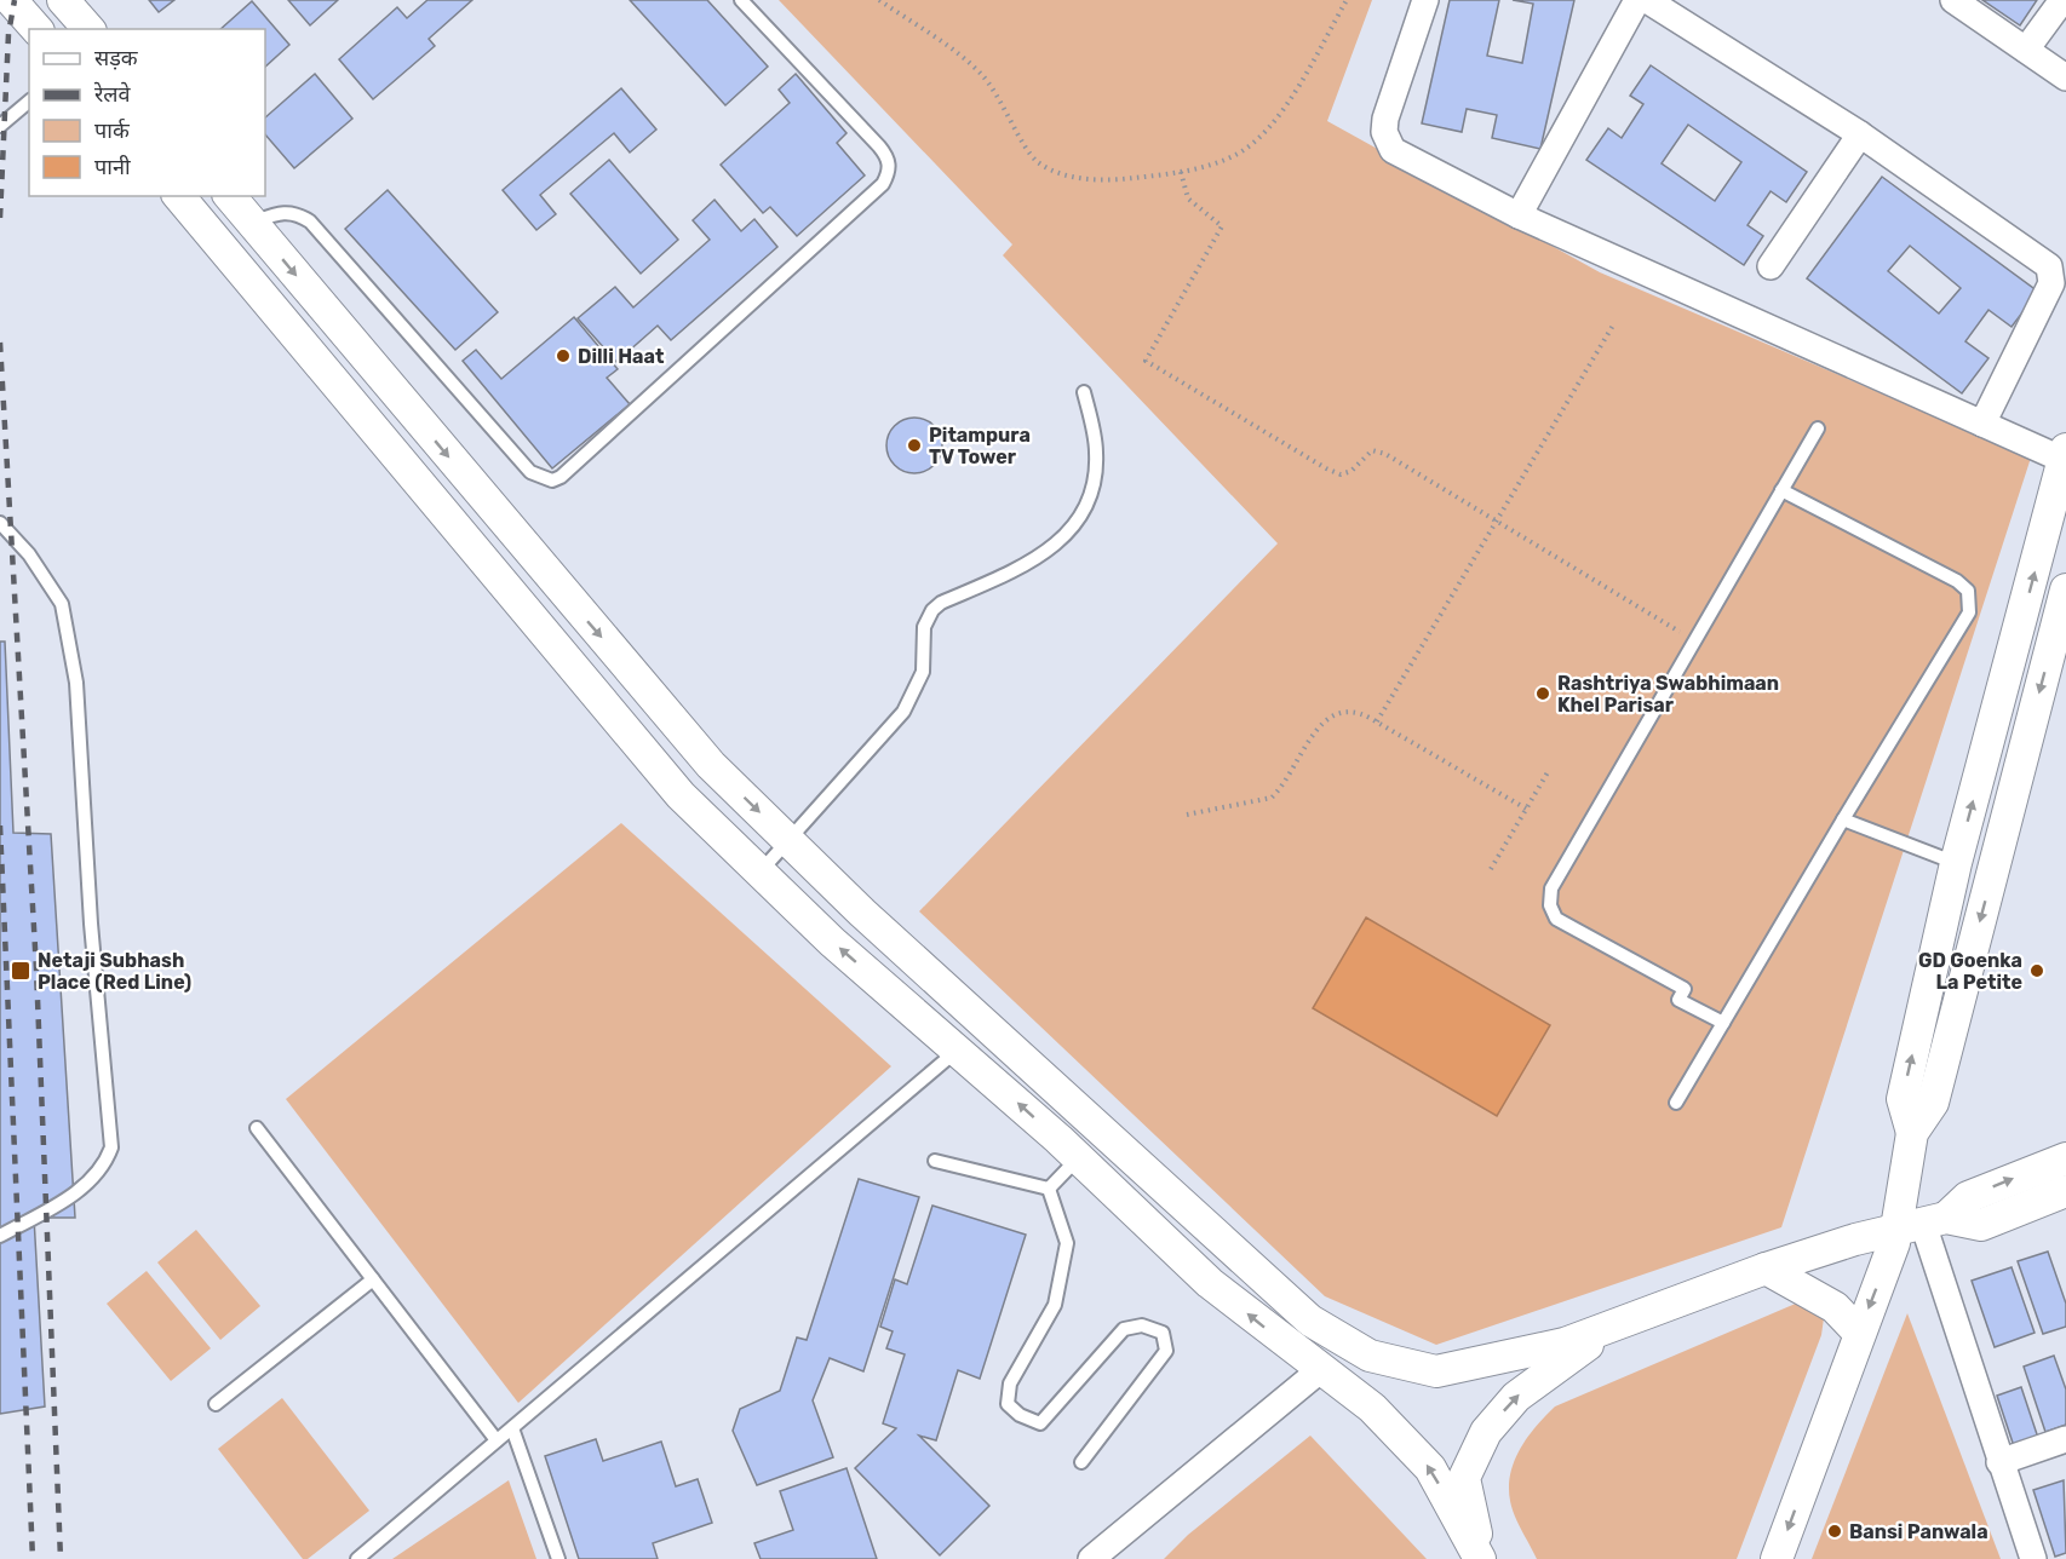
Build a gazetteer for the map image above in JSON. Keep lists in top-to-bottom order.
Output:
{
  "places": {
    "other": [
      "Dilli Haat",
      "Pitampura TV Tower",
      "Rashtriya Swabhimaan Khel Parisar",
      "GD Goenka La Petite",
      "Bansi Panwala"
    ],
    "transit": ["Netaji Subhash Place (Red Line)"]
  },
  "legend": [
    "सड़क",
    "रेलवे",
    "पार्क",
    "पानी"
  ]
}
